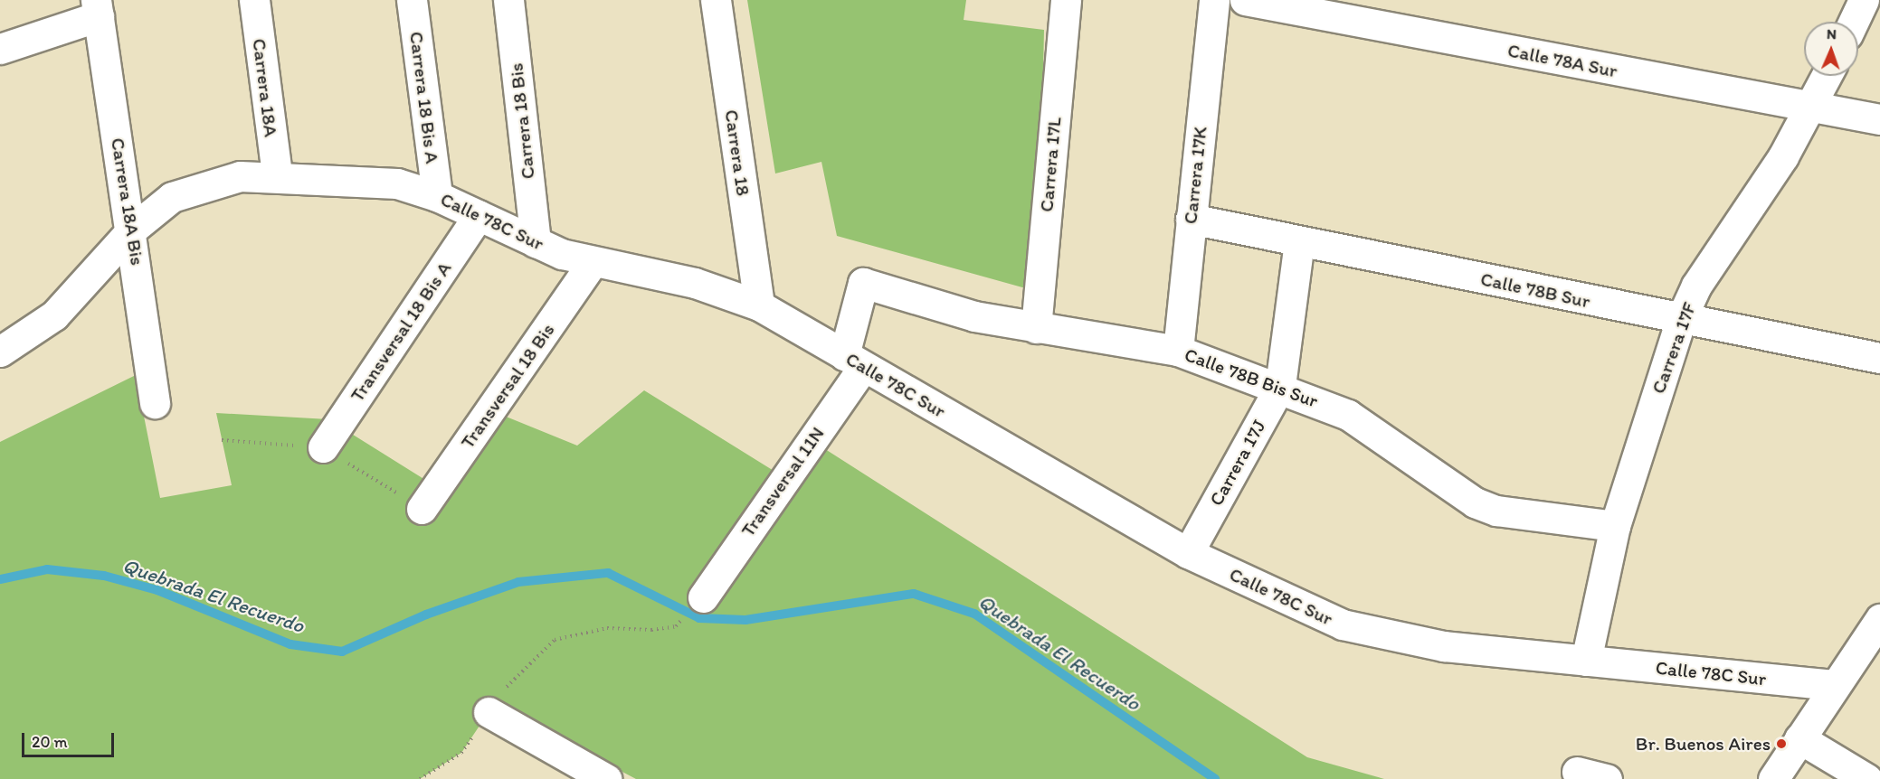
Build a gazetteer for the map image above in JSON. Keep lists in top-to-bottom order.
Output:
{
  "streets": {
    "street": [
      "Calle 78A Sur",
      "Carrera 18A",
      "Carrera 18 Bis A",
      "Carrera 18 Bis",
      "Carrera 18",
      "Carrera 17L",
      "Carrera 17K",
      "Carrera 18A Bis",
      "Calle 78C Sur",
      "Calle 78B Sur",
      "Transversal 18 Bis A",
      "Carrera 17F",
      "Calle 78B Bis Sur",
      "Transversal 18 Bis",
      "Carrera 17J",
      "Transversal 11N"
    ]
  },
  "crossings": [
    ["Calle 78A Sur", "Carrera 17F"],
    ["Carrera 18A", "Calle 78C Sur"],
    ["Carrera 18 Bis A", "Calle 78C Sur"],
    ["Carrera 18 Bis", "Calle 78C Sur"],
    ["Carrera 18", "Calle 78C Sur"],
    ["Carrera 17L", "Calle 78B Bis Sur"],
    ["Carrera 17K", "Calle 78B Sur"],
    ["Carrera 17K", "Calle 78B Bis Sur"],
    ["Carrera 18A Bis", "Calle 78C Sur"],
    ["Calle 78C Sur", "Transversal 18 Bis A"],
    ["Calle 78C Sur", "Carrera 17F"],
    ["Calle 78C Sur", "Calle 78B Bis Sur"],
    ["Calle 78C Sur", "Transversal 18 Bis"],
    ["Calle 78C Sur", "Carrera 17J"],
    ["Calle 78C Sur", "Transversal 11N"],
    ["Calle 78B Sur", "Carrera 17F"],
    ["Calle 78B Sur", "Carrera 17J"],
    ["Carrera 17F", "Calle 78B Bis Sur"],
    ["Calle 78B Bis Sur", "Carrera 17J"],
    ["Calle 78B Bis Sur", "Transversal 11N"]
  ],
  "water": ["Quebrada El Recuerdo"],
  "places": ["Br. Buenos Aires"],
  "scale_bar": "20 m",
  "north": "top"
}
